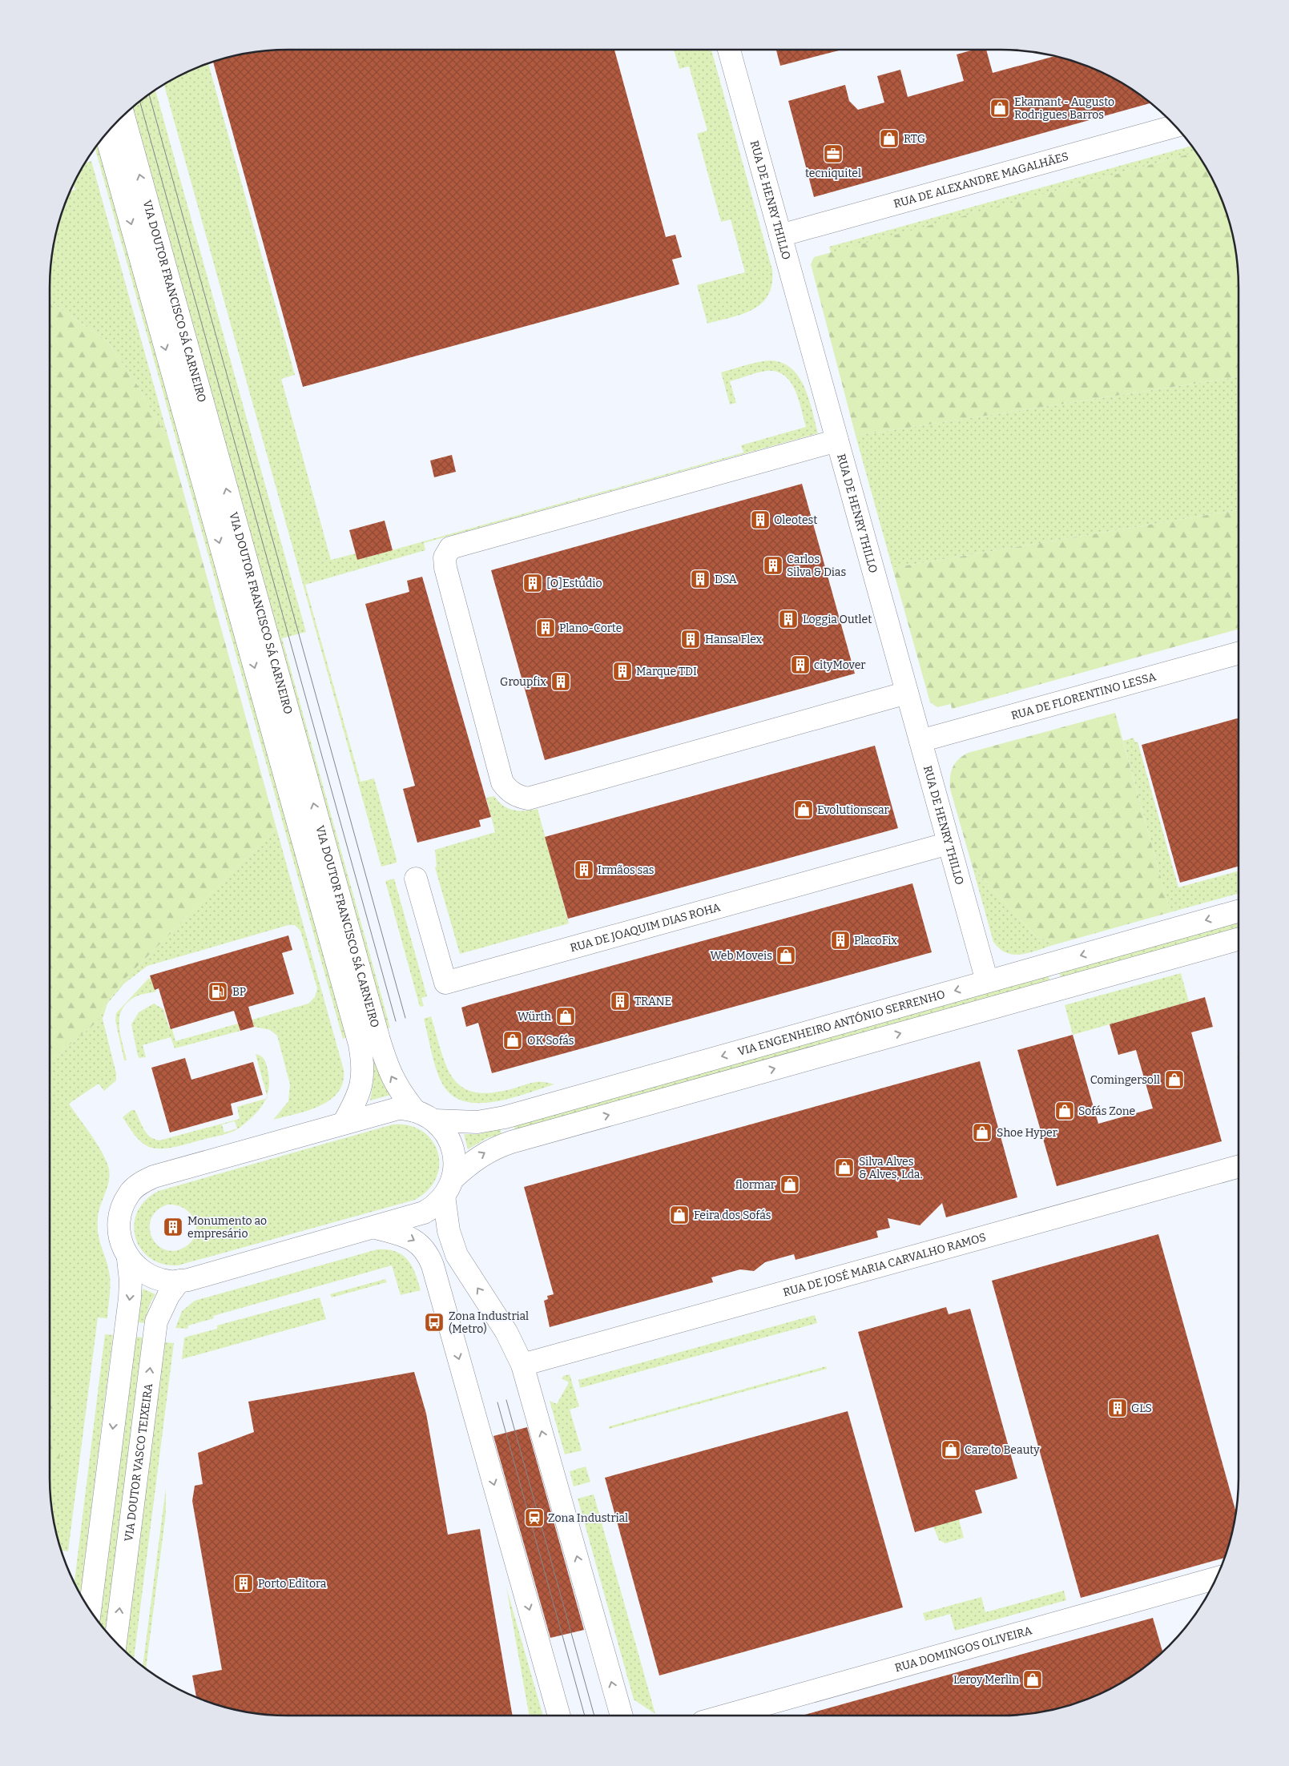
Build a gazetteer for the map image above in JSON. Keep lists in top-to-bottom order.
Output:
{
  "streets": {
    "main road": [
      "RUA DE ALEXANDRE MAGALHÃES",
      "RUA DE HENRY THILLO",
      "VIA DOUTOR FRANCISCO SÁ CARNEIRO",
      "RUA DE FLORENTINO LESSA",
      "RUA DE JOAQUIM DIAS ROHA",
      "VIA ENGENHEIRO ANTÓNIO SERRENHO",
      "RUA DE JOSÉ MARIA CARVALHO RAMOS",
      "VIA DOUTOR VASCO TEIXEIRA",
      "RUA DOMINGOS OLIVEIRA"
    ]
  },
  "crossings": [
    ["RUA DE ALEXANDRE MAGALHÃES", "RUA DE HENRY THILLO"],
    ["RUA DE HENRY THILLO", "RUA DE FLORENTINO LESSA"],
    ["RUA DE HENRY THILLO", "RUA DE JOAQUIM DIAS ROHA"],
    ["RUA DE HENRY THILLO", "VIA ENGENHEIRO ANTÓNIO SERRENHO"]
  ],
  "places": {
    "shop": [
      "Ekamant - Augusto Rodrigues Barros",
      "RTG",
      "Evolutionscar",
      "Web Moveis",
      "Würth",
      "OK Sofás",
      "Comingersoll",
      "Sofás Zone",
      "Shoe Hyper",
      "Silva Alves & Alves, Lda.",
      "flormar",
      "Feira dos Sofás",
      "Care to Beauty",
      "Leroy Merlin"
    ],
    "office": ["tecniquitel"],
    "building": [
      "Oleotest",
      "Carlos Silva & Dias",
      "DSA",
      "[O]Estúdio",
      "Loggia Outlet",
      "Plano-Corte",
      "Hansa Flex",
      "cityMover",
      "Marque TDI",
      "Groupfix",
      "Irmãos sas",
      "PlacoFix",
      "TRANE",
      "Monumento ao empresário",
      "GLS",
      "Porto Editora"
    ],
    "fuel station": ["BP"],
    "bus stop": ["Zona Industrial (Metro)"],
    "station": ["Zona Industrial"]
  }
}
